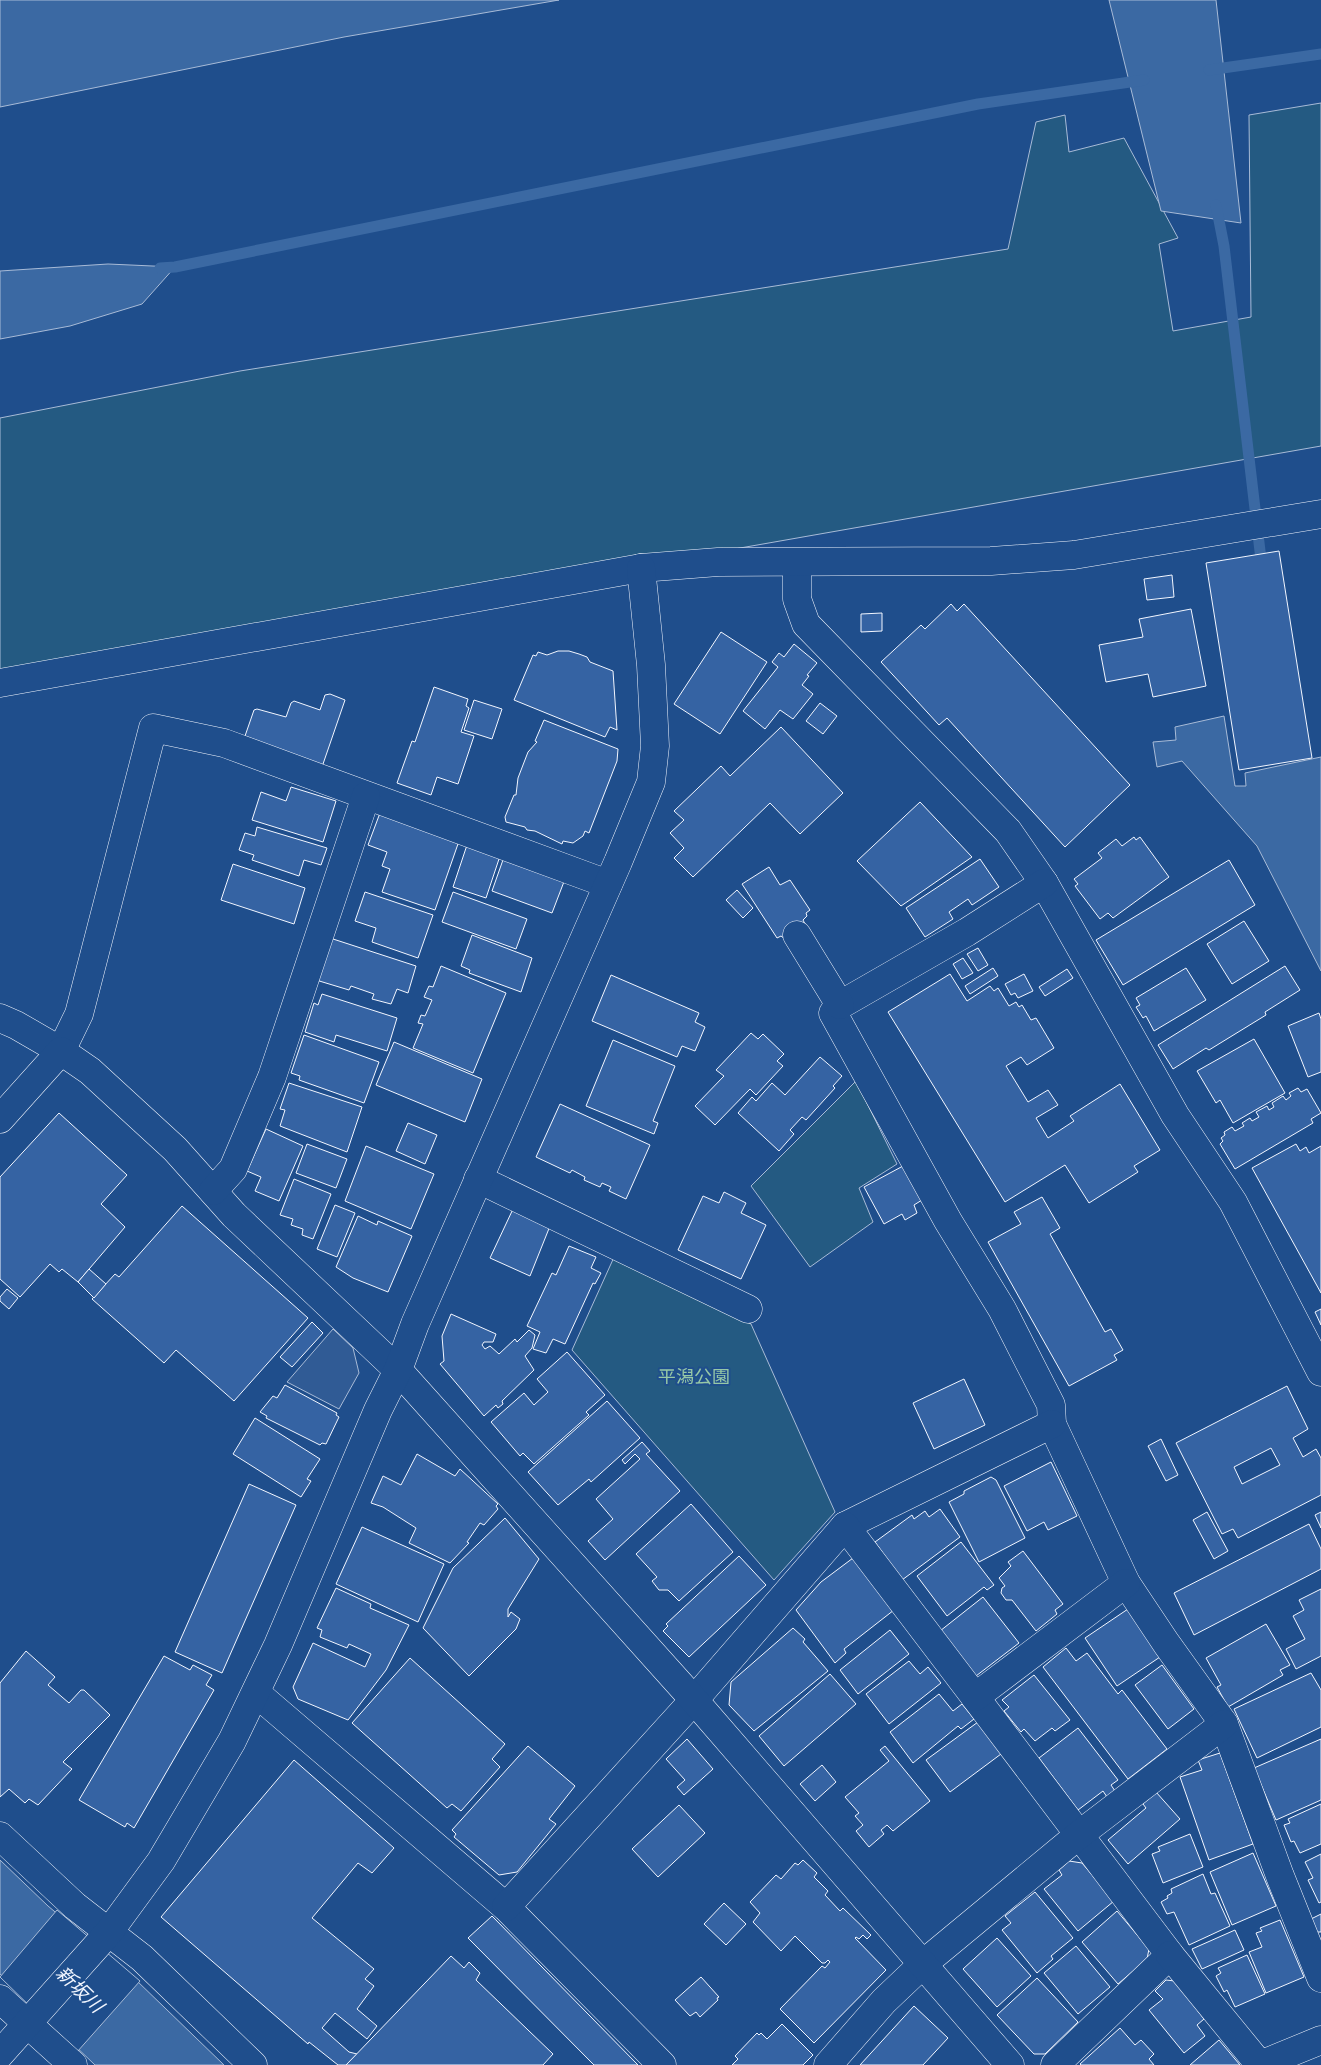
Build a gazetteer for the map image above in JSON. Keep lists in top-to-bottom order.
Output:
{
  "water": ["新坂川"],
  "parks": ["平潟公園"]
}
